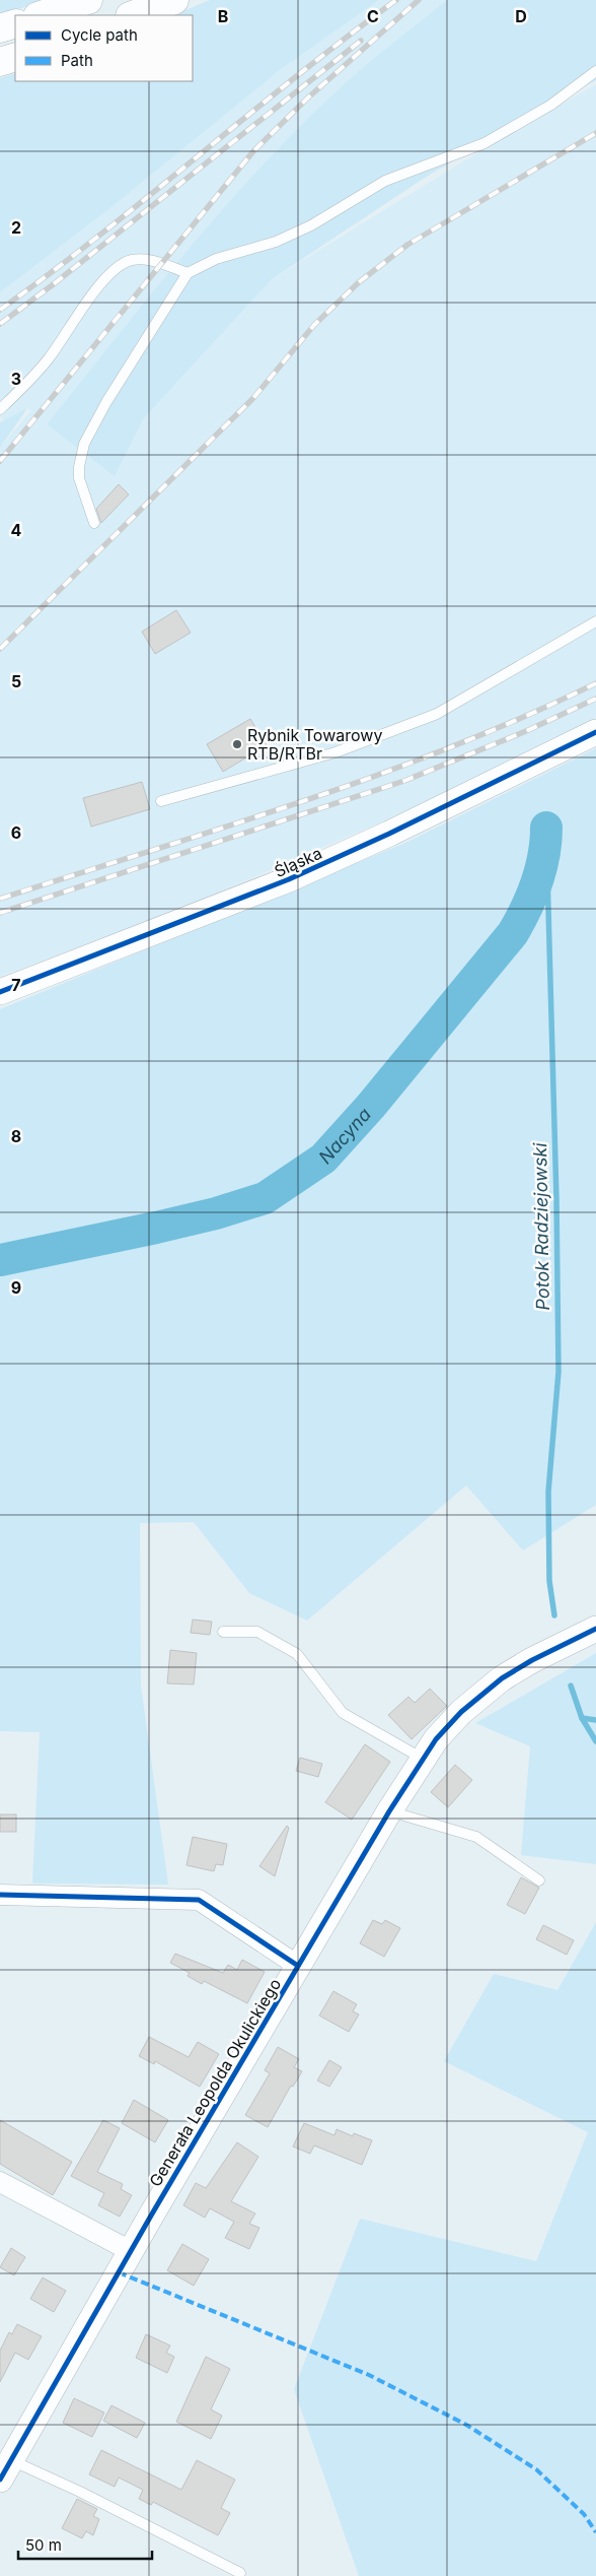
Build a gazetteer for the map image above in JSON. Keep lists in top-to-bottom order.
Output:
{
  "streets": {
    "street": ["Śląska", "Generała Leopolda Okulickiego"]
  },
  "water": ["Nacyna", "Potok Radziejowski"],
  "places": ["Rybnik Towarowy RTB/RTBr"],
  "legend": ["Cycle path", "Path"],
  "scale_bar": "50 m",
  "grid": {
    "columns": ["B", "C", "D"],
    "rows": [
      "2",
      "3",
      "4",
      "5",
      "6",
      "7",
      "8",
      "9"
    ]
  }
}
